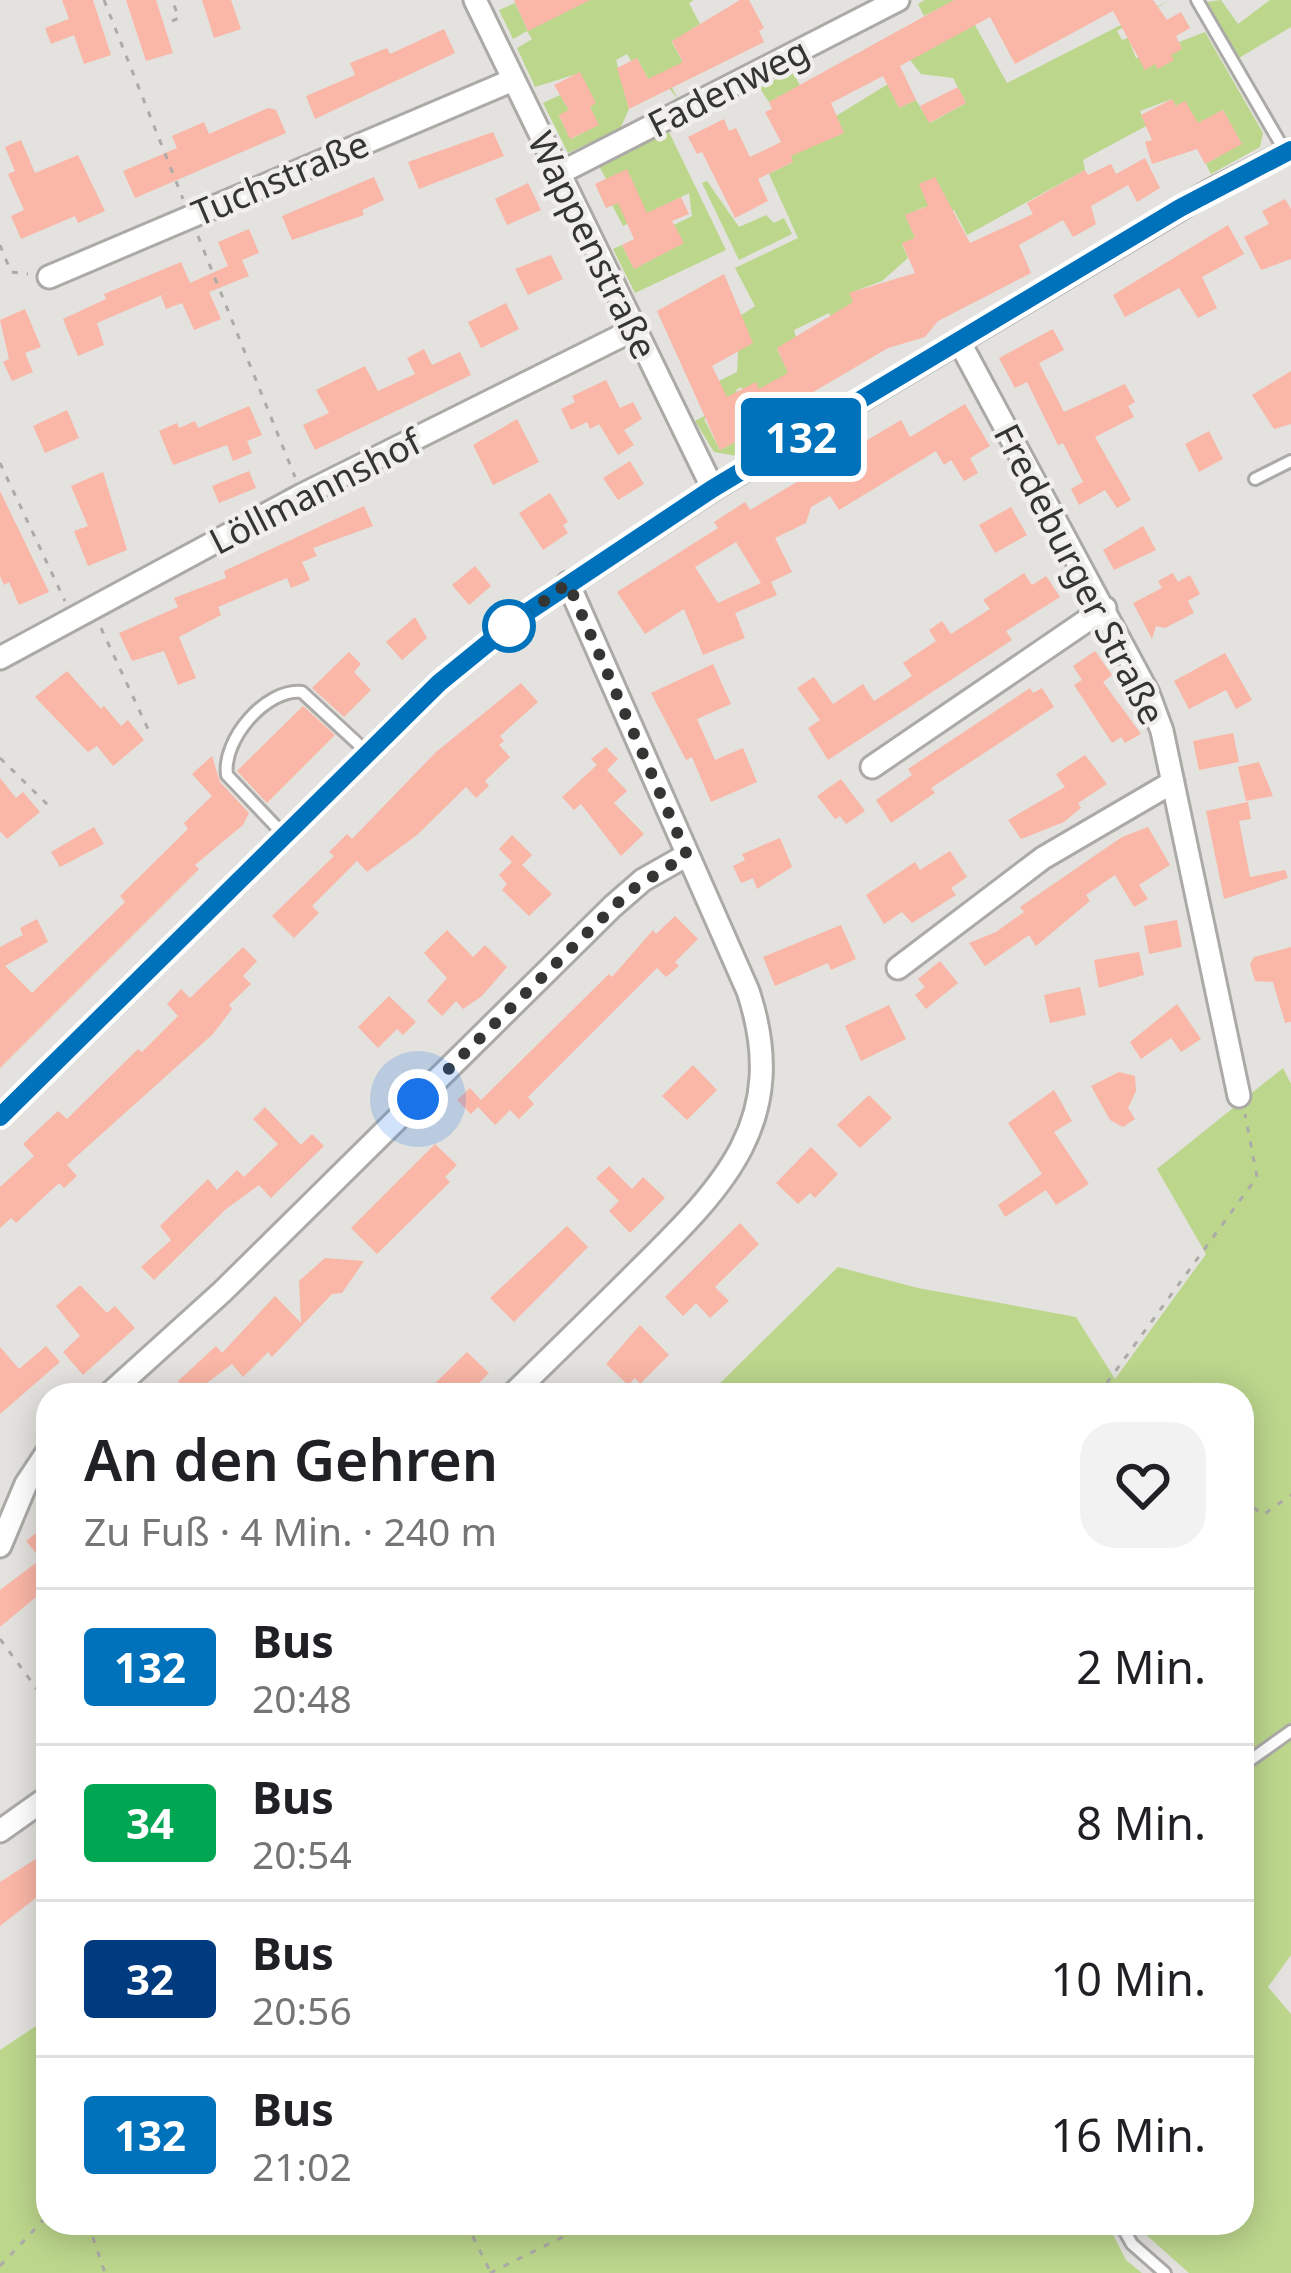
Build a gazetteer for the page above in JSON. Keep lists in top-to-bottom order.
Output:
{
  "streets": {
    "street": [
      "Fadenweg",
      "Tuchstraße",
      "Wappenstraße",
      "Löllmannshof",
      "Fredeburger Straße"
    ]
  },
  "crossings": [
    ["Fadenweg", "Wappenstraße"],
    ["Tuchstraße", "Wappenstraße"],
    ["Wappenstraße", "Löllmannshof"]
  ],
  "lines": ["bus line 132"],
  "page": {
    "on_map": "132",
    "heading": ["An den Gehren", "Zu Fuß · 4 Min. · 240 m"],
    "list": [
      {
        "mark": "132",
        "name": "Bus",
        "note": "20:48",
        "value": "2 Min."
      },
      {
        "mark": "34",
        "name": "Bus",
        "note": "20:54",
        "value": "8 Min."
      },
      {
        "mark": "32",
        "name": "Bus",
        "note": "20:56",
        "value": "10 Min."
      },
      {
        "mark": "132",
        "name": "Bus",
        "note": "21:02",
        "value": "16 Min."
      }
    ]
  }
}
